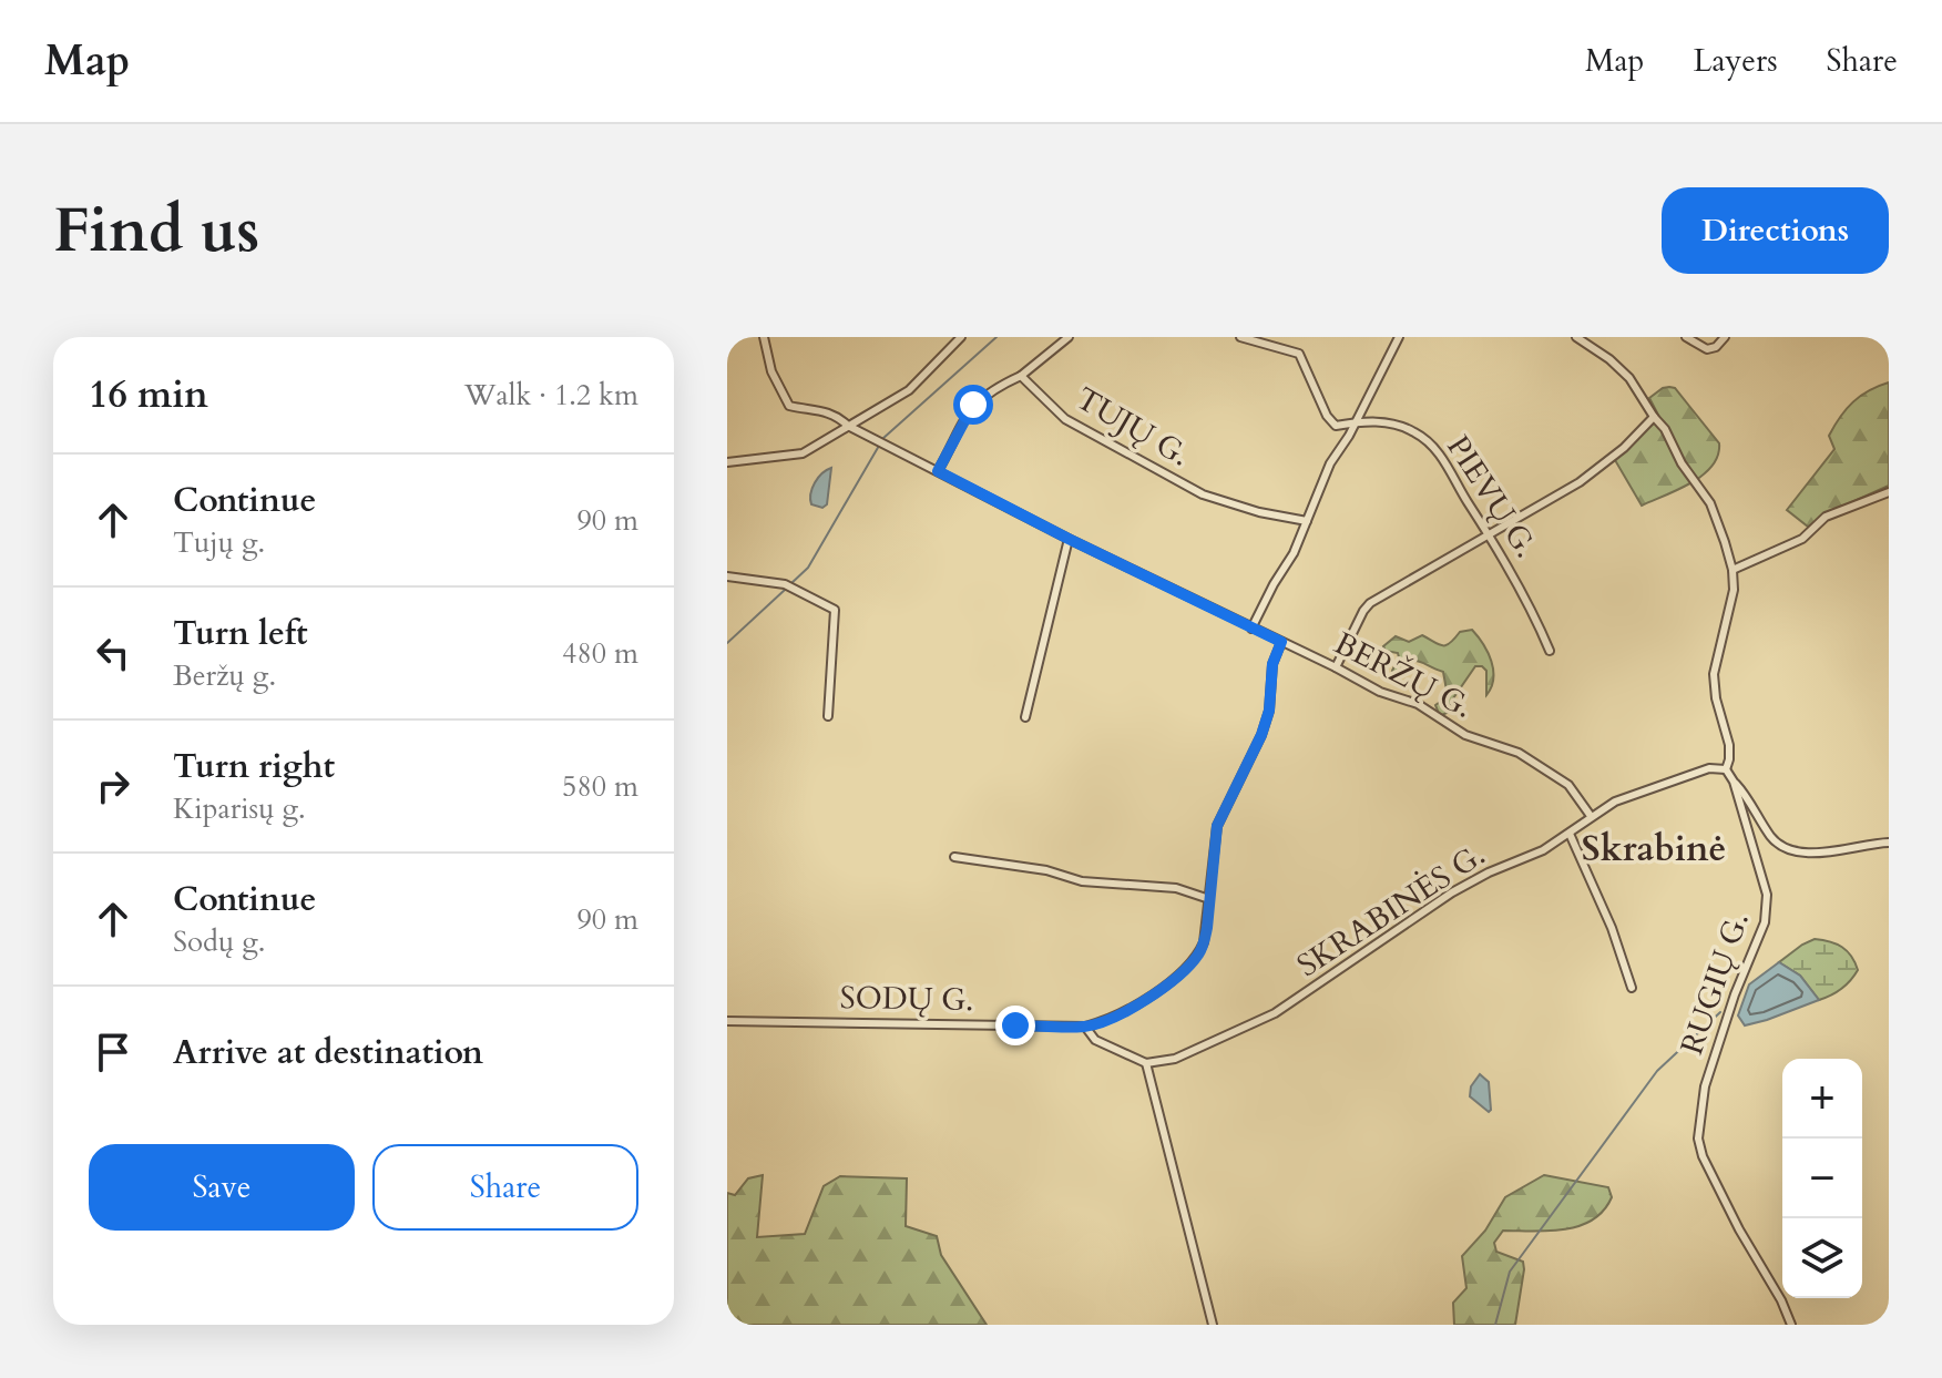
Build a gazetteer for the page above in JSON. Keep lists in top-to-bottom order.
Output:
{
  "streets": {
    "street": [
      "TUJŲ G.",
      "PIEVŲ G.",
      "BERŽŲ G.",
      "SKRABINĖS G.",
      "RUGIŲ G.",
      "SODŲ G."
    ]
  },
  "crossings": [
    ["BERŽŲ G.", "SKRABINĖS G."],
    ["SKRABINĖS G.", "RUGIŲ G."]
  ],
  "districts": ["Skrabinė"],
  "page": {
    "header": "Map",
    "nav": ["Map", "Layers", "Share"],
    "buttons": [
      "Directions",
      ["Save", "Share"]
    ],
    "title": "Find us",
    "heading": ["16 min", "Walk · 1.2 km"],
    "list": [
      ["Continue", "Tujų g.", "90 m"],
      ["Turn left", "Beržų g.", "480 m"],
      ["Turn right", "Kiparisų g.", "580 m"],
      ["Continue", "Sodų g.", "90 m"],
      "Arrive at destination"
    ],
    "map_buttons": ["+", "−"]
  }
}
